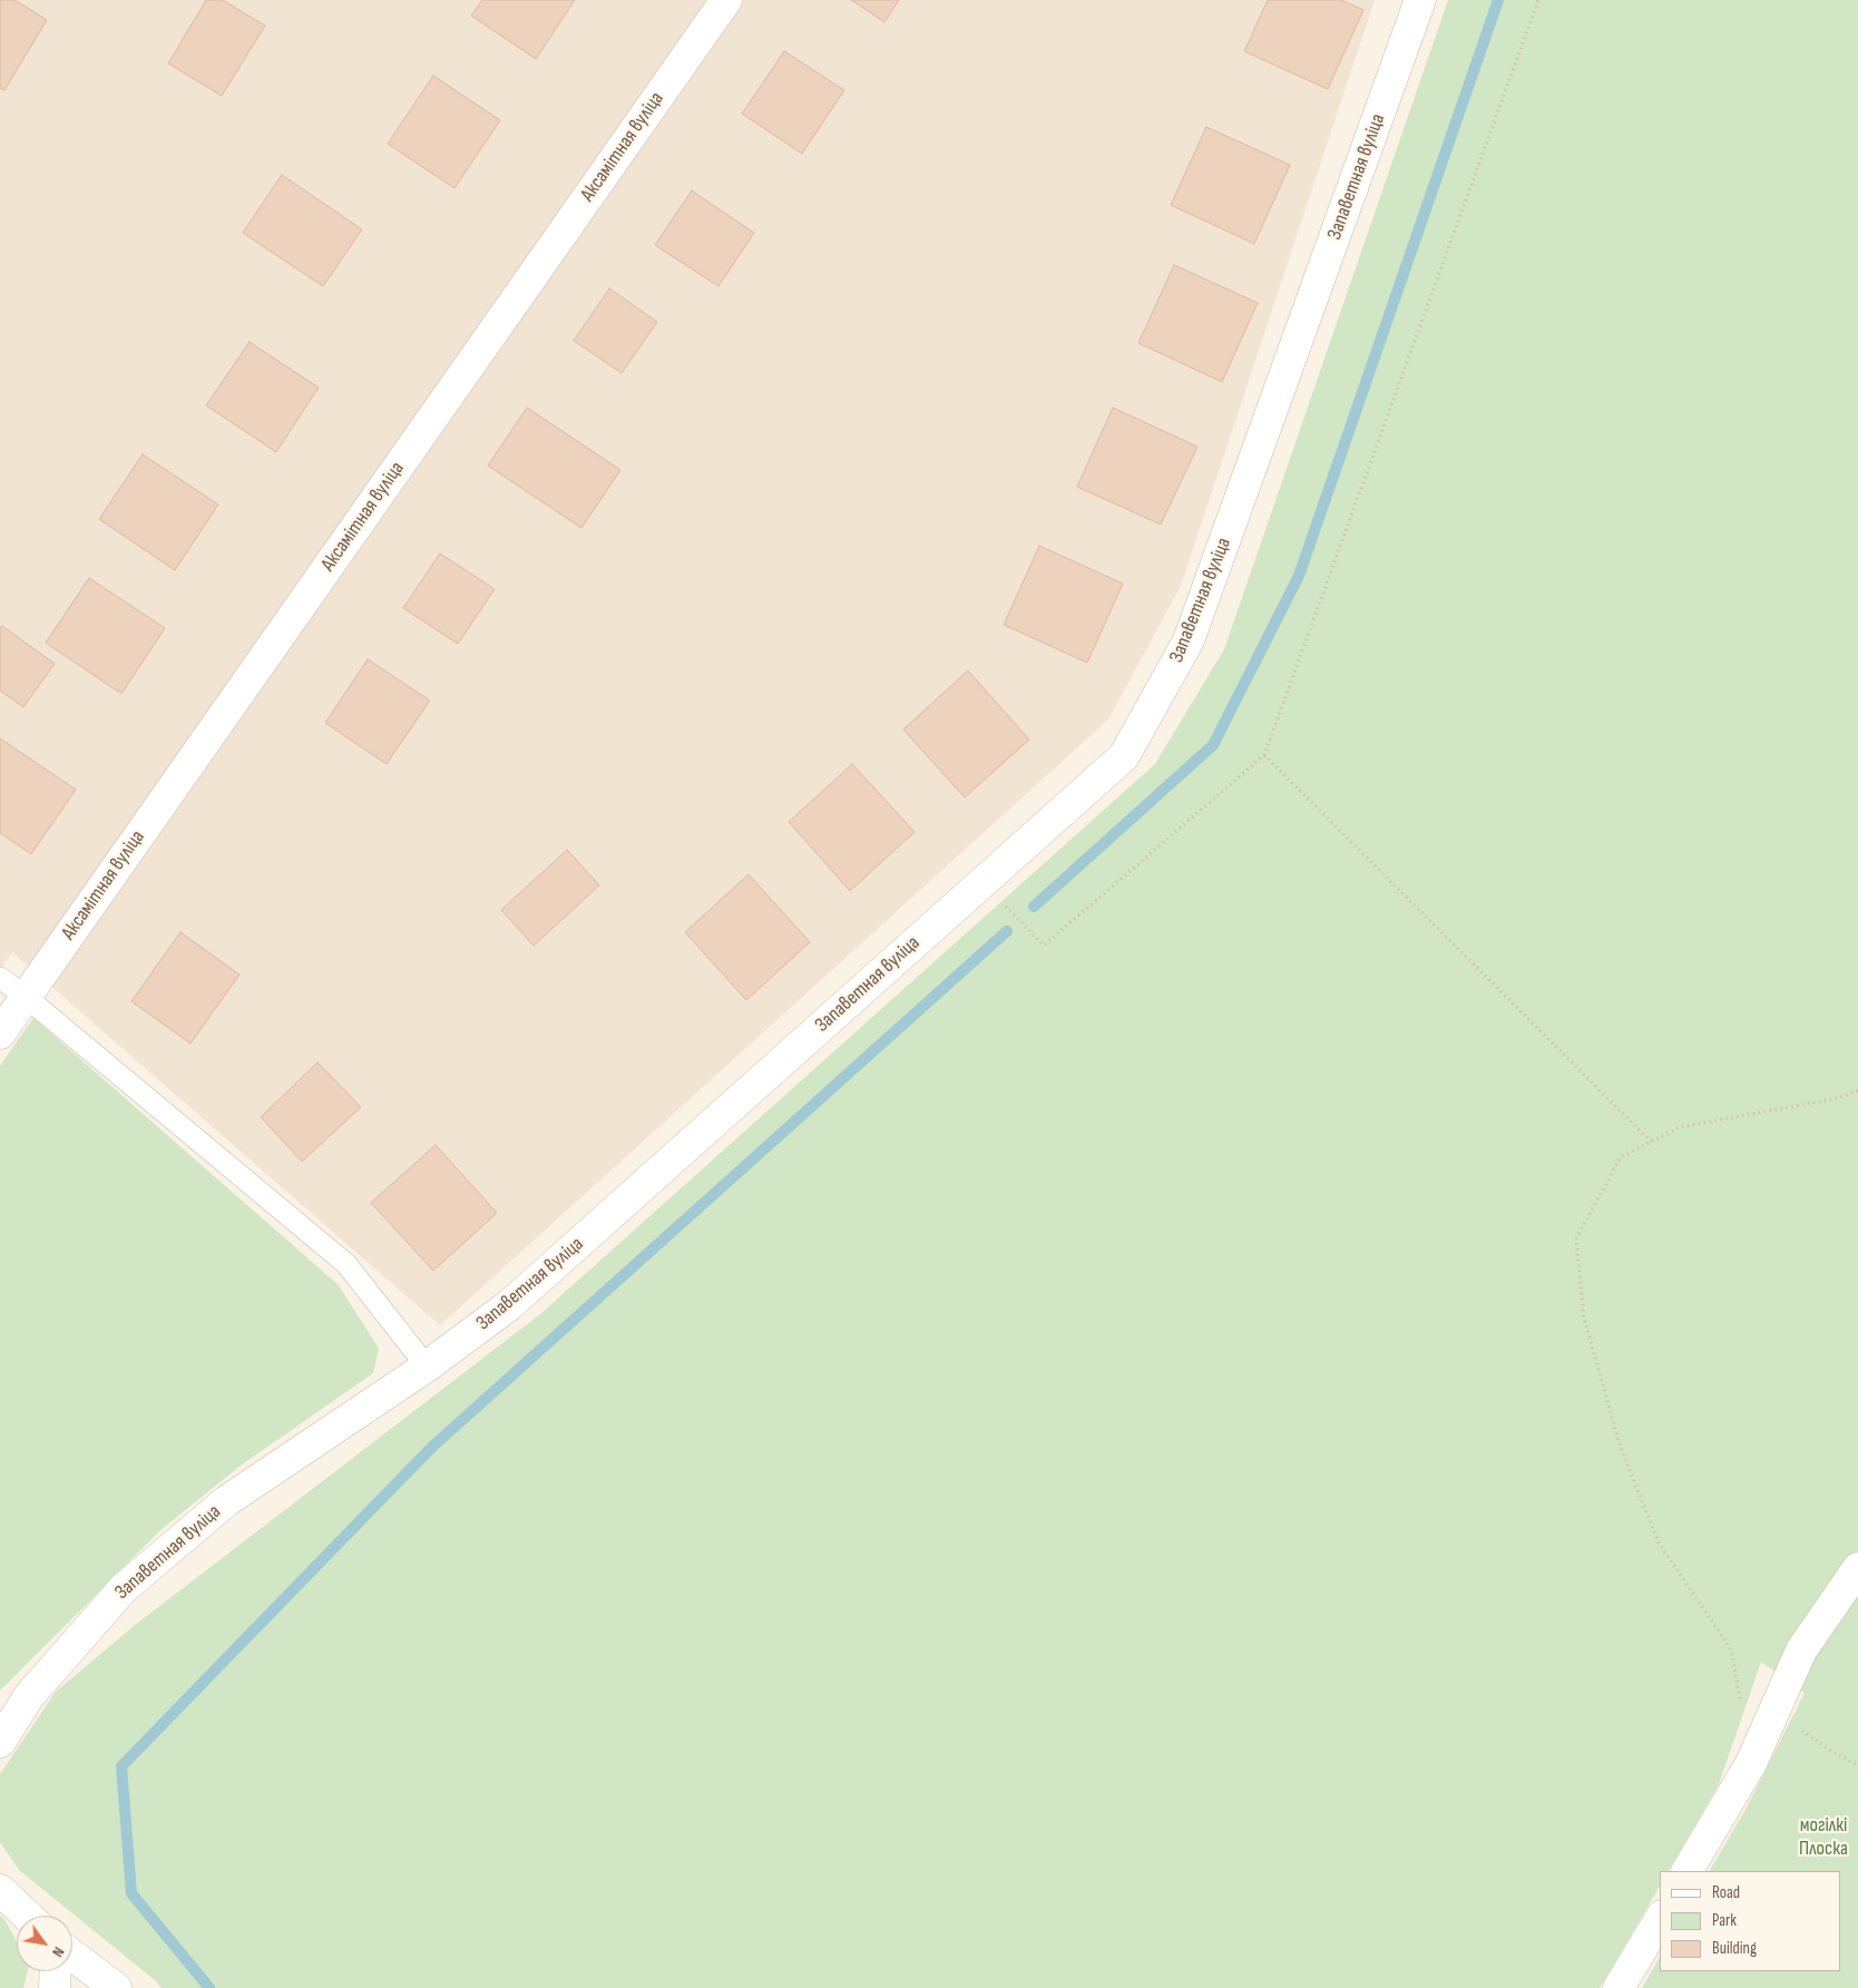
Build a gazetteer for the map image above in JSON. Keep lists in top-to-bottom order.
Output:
{
  "streets": {
    "street": ["Аксамітная вуліца", "Запаветная вуліца"]
  },
  "parks": ["могілкі Плоска"],
  "legend": ["Road", "Park", "Building"],
  "north": "bottom right"
}
